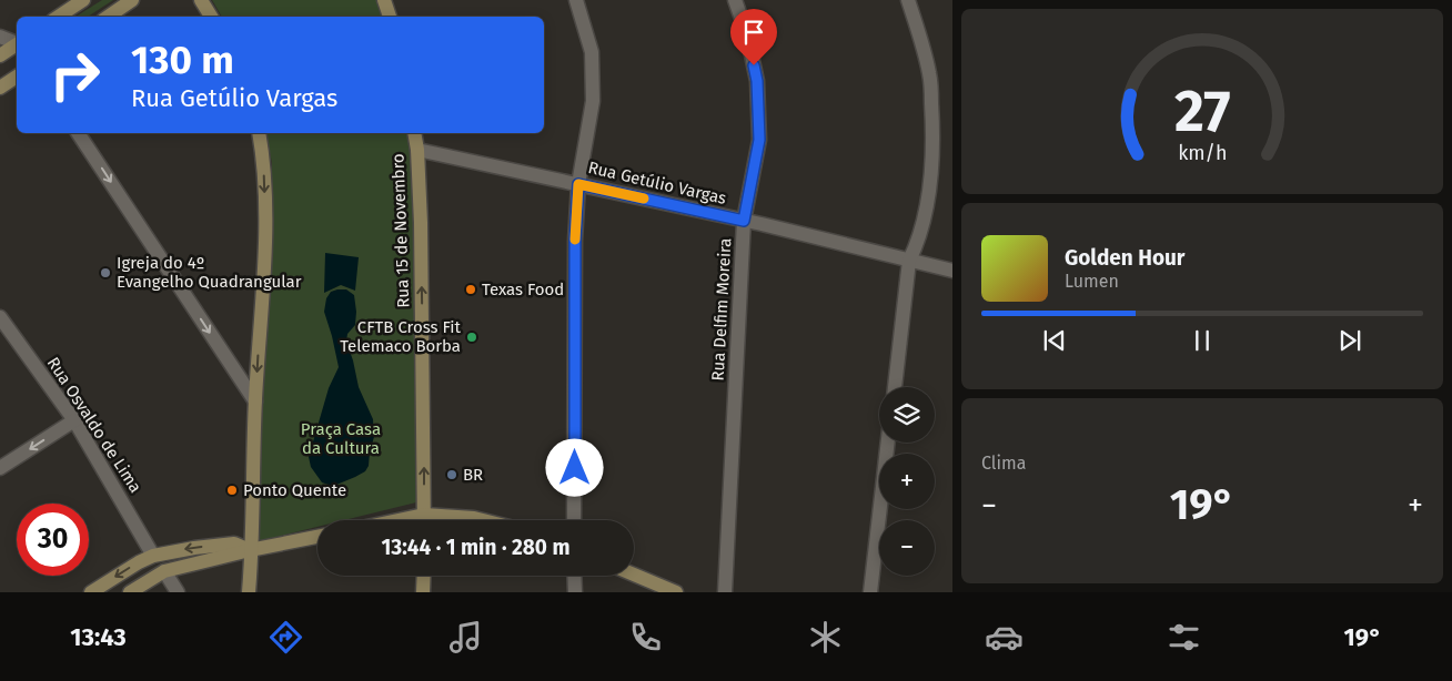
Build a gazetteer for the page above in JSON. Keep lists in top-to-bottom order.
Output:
{
  "streets": {
    "main road": ["Rua 15 de Novembro"],
    "street": ["Rua Getúlio Vargas", "Rua Delfim Moreira", "Rua Osvaldo de Lima"]
  },
  "crossings": [
    ["Rua Getúlio Vargas", "Rua 15 de Novembro"],
    ["Rua Getúlio Vargas", "Rua Delfim Moreira"]
  ],
  "one_way": ["Rua 15 de Novembro"],
  "parks": ["Praça Casa da Cultura"],
  "places": [
    "Igreja do 4º Evangelho Quadrangular",
    "Texas Food",
    "CFTB Cross Fit Telemaco Borba",
    "BR",
    "Ponto Quente"
  ],
  "page": {
    "turn": ["130 m", "Rua Getúlio Vargas"],
    "song": ["Golden Hour", "Lumen"],
    "map_buttons": ["+", "−"],
    "tile": "Clima",
    "heat": ["−", "19°", "+"],
    "limit": "30",
    "trip": "13:44 · 1 min · 280 m",
    "tabs": ["13:43", "19°"],
    "gauge": ["27", "km/h"]
  }
}
